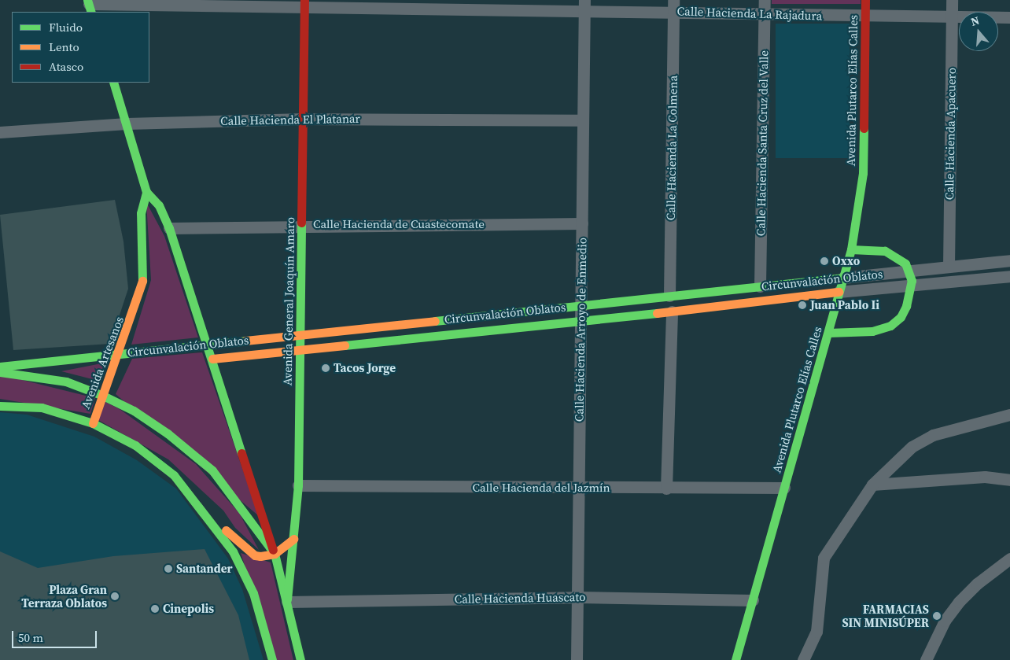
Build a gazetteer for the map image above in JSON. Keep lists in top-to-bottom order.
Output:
{
  "streets": {
    "street": [
      "Calle Hacienda La Rajadura",
      "Avenida Plutarco Elías Calles",
      "Calle Hacienda El Platanar",
      "Calle Hacienda Apacuero",
      "Calle Hacienda Santa Cruz del Valle",
      "Calle Hacienda La Colmena",
      "Calle Hacienda de Cuastecomate",
      "Circunvalación Oblatos",
      "Avenida General Joaquín Amaro",
      "Calle Hacienda Arroyo de Enmedio",
      "Avenida Artesanos",
      "Calle Hacienda del Jazmín",
      "Calle Hacienda Huascato"
    ]
  },
  "crossings": [
    ["Calle Hacienda La Rajadura", "Avenida Plutarco Elías Calles"],
    ["Calle Hacienda La Rajadura", "Calle Hacienda Apacuero"],
    ["Calle Hacienda La Rajadura", "Calle Hacienda Santa Cruz del Valle"],
    ["Calle Hacienda La Rajadura", "Calle Hacienda La Colmena"],
    ["Calle Hacienda La Rajadura", "Avenida General Joaquín Amaro"],
    ["Calle Hacienda La Rajadura", "Calle Hacienda Arroyo de Enmedio"],
    ["Avenida Plutarco Elías Calles", "Circunvalación Oblatos"],
    ["Avenida Plutarco Elías Calles", "Calle Hacienda del Jazmín"],
    ["Avenida Plutarco Elías Calles", "Calle Hacienda Huascato"],
    ["Calle Hacienda El Platanar", "Avenida General Joaquín Amaro"],
    ["Calle Hacienda El Platanar", "Calle Hacienda Arroyo de Enmedio"],
    ["Calle Hacienda Apacuero", "Circunvalación Oblatos"],
    ["Calle Hacienda Santa Cruz del Valle", "Circunvalación Oblatos"],
    ["Calle Hacienda La Colmena", "Circunvalación Oblatos"],
    ["Calle Hacienda de Cuastecomate", "Avenida General Joaquín Amaro"],
    ["Calle Hacienda de Cuastecomate", "Calle Hacienda Arroyo de Enmedio"],
    ["Circunvalación Oblatos", "Avenida General Joaquín Amaro"],
    ["Circunvalación Oblatos", "Calle Hacienda Arroyo de Enmedio"],
    ["Circunvalación Oblatos", "Avenida Artesanos"],
    ["Avenida General Joaquín Amaro", "Calle Hacienda del Jazmín"],
    ["Avenida General Joaquín Amaro", "Calle Hacienda Huascato"],
    ["Calle Hacienda Arroyo de Enmedio", "Calle Hacienda del Jazmín"],
    ["Calle Hacienda Arroyo de Enmedio", "Calle Hacienda Huascato"]
  ],
  "places": [
    "Oxxo",
    "Juan Pablo Ii",
    "Tacos Jorge",
    "Santander",
    "Plaza Gran Terraza Oblatos",
    "Cinepolis",
    "FARMACIAS SIN MINISÚPER"
  ],
  "legend": ["Fluido", "Lento", "Atasco"],
  "scale_bar": "50 m",
  "north": "top"
}
